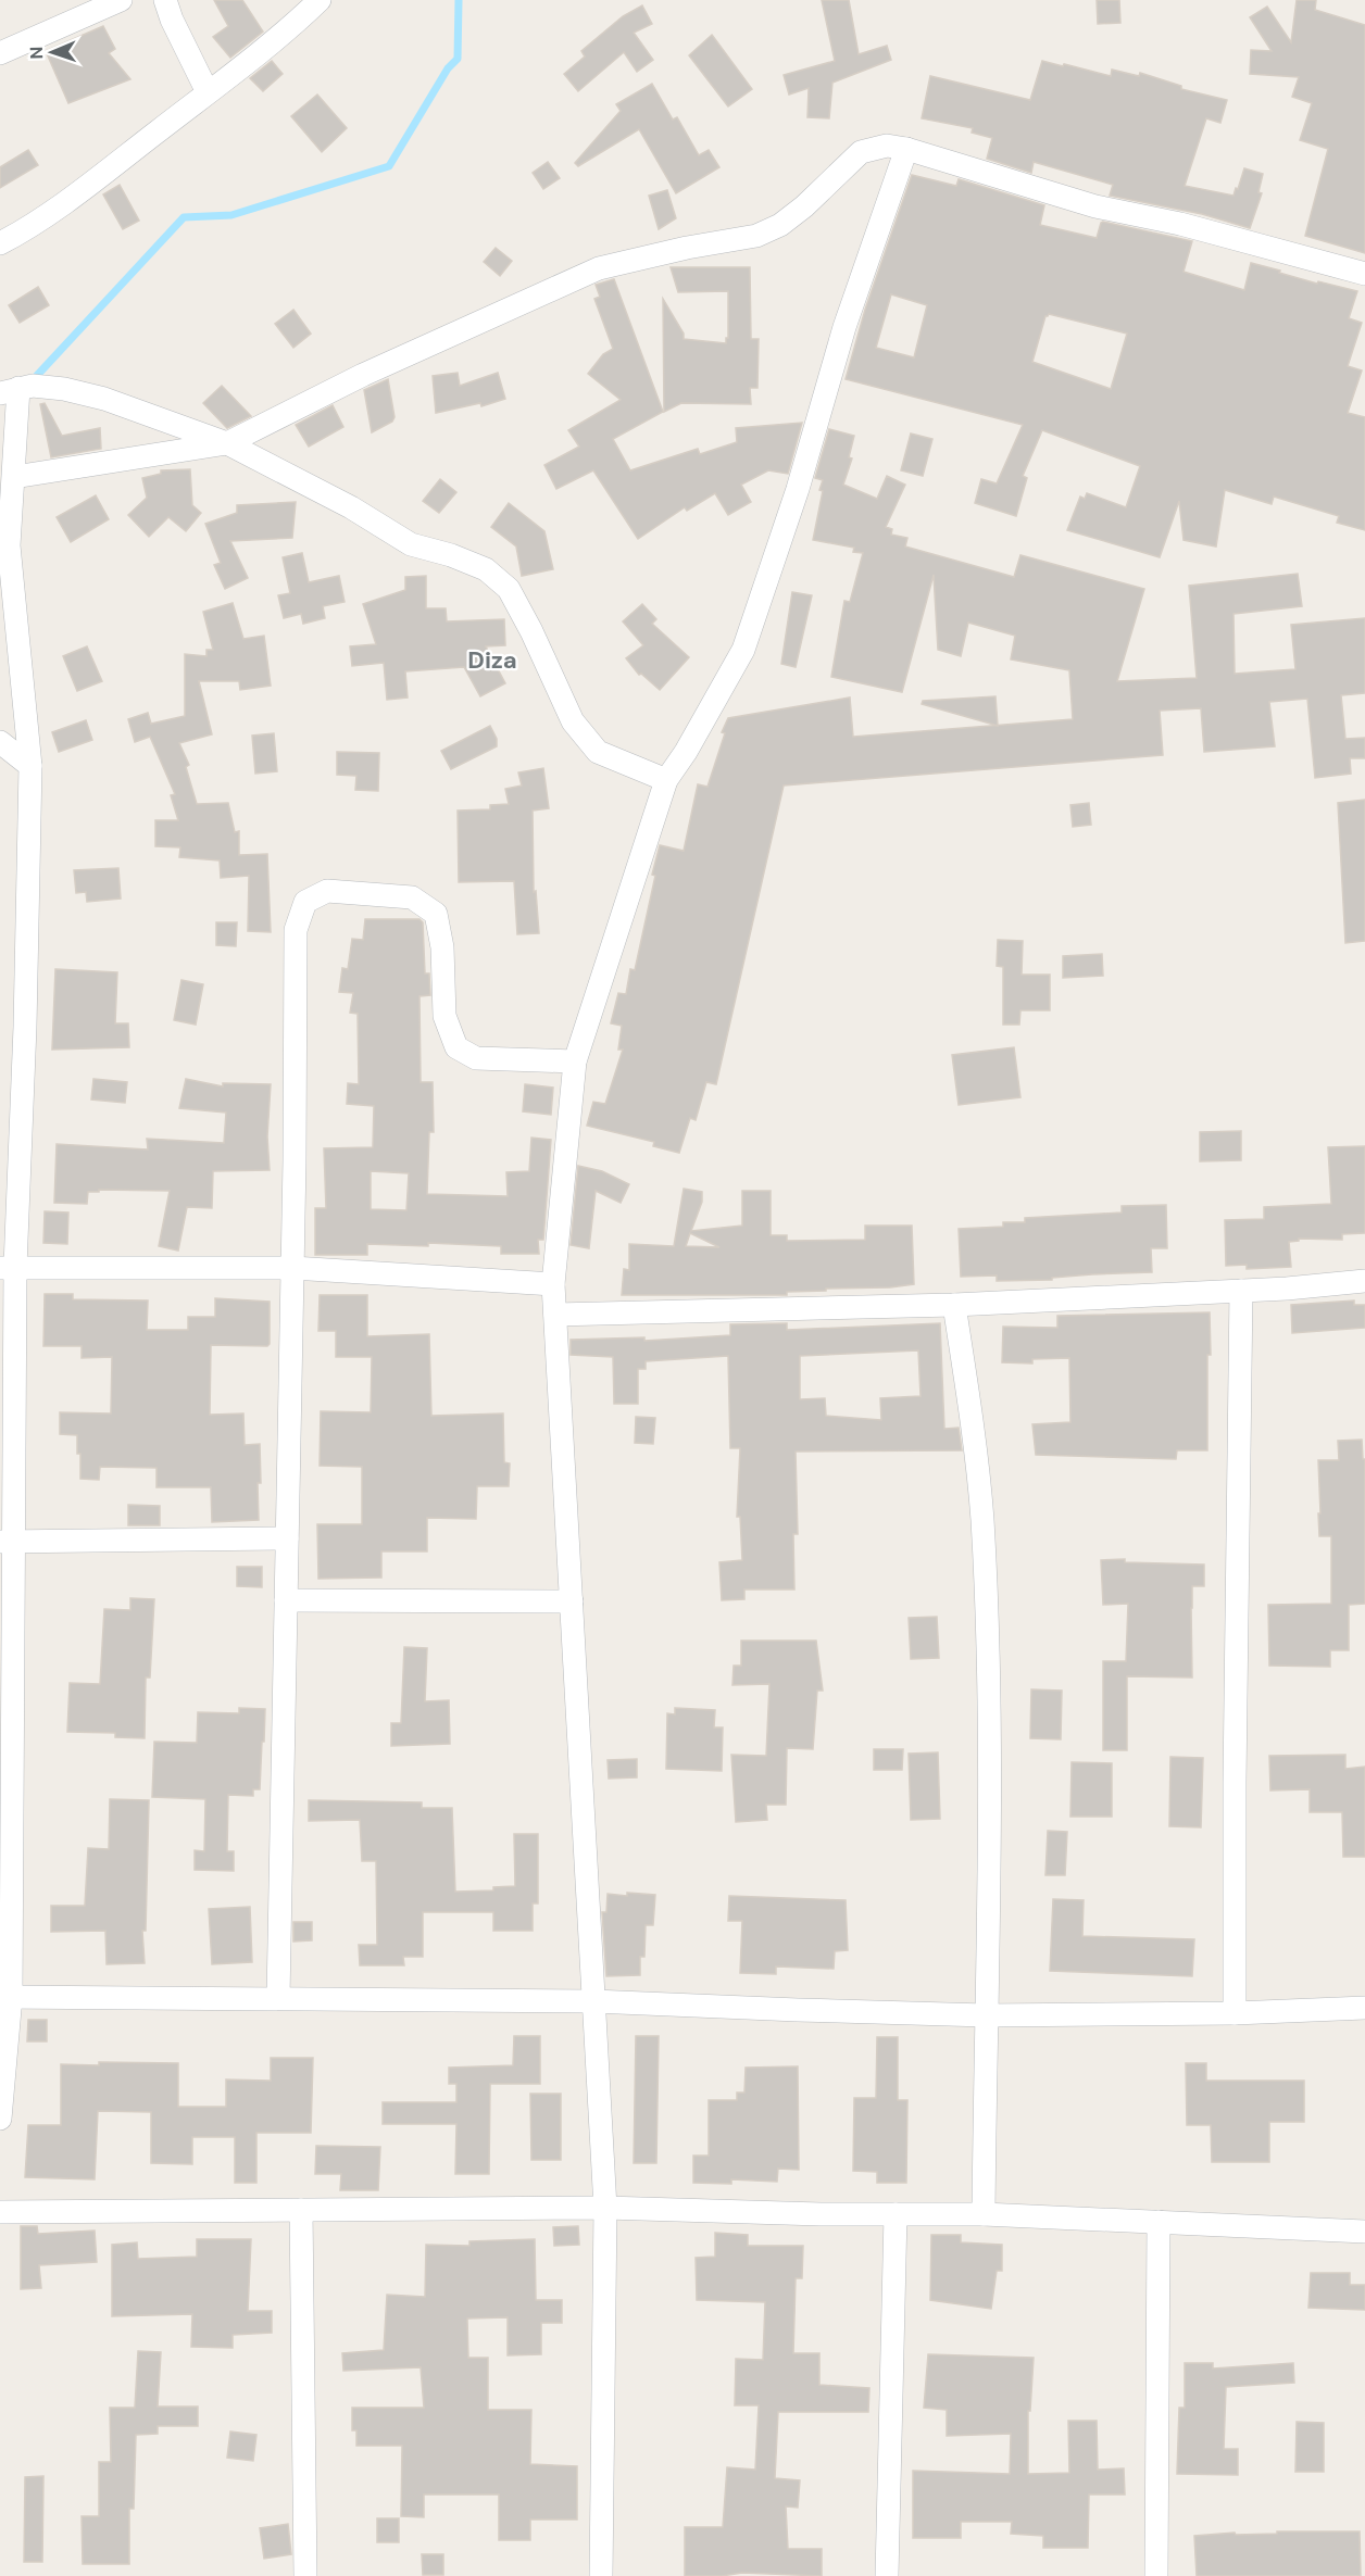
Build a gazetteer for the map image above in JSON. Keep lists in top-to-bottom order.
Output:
{
  "districts": ["Diza"],
  "north": "left"
}
